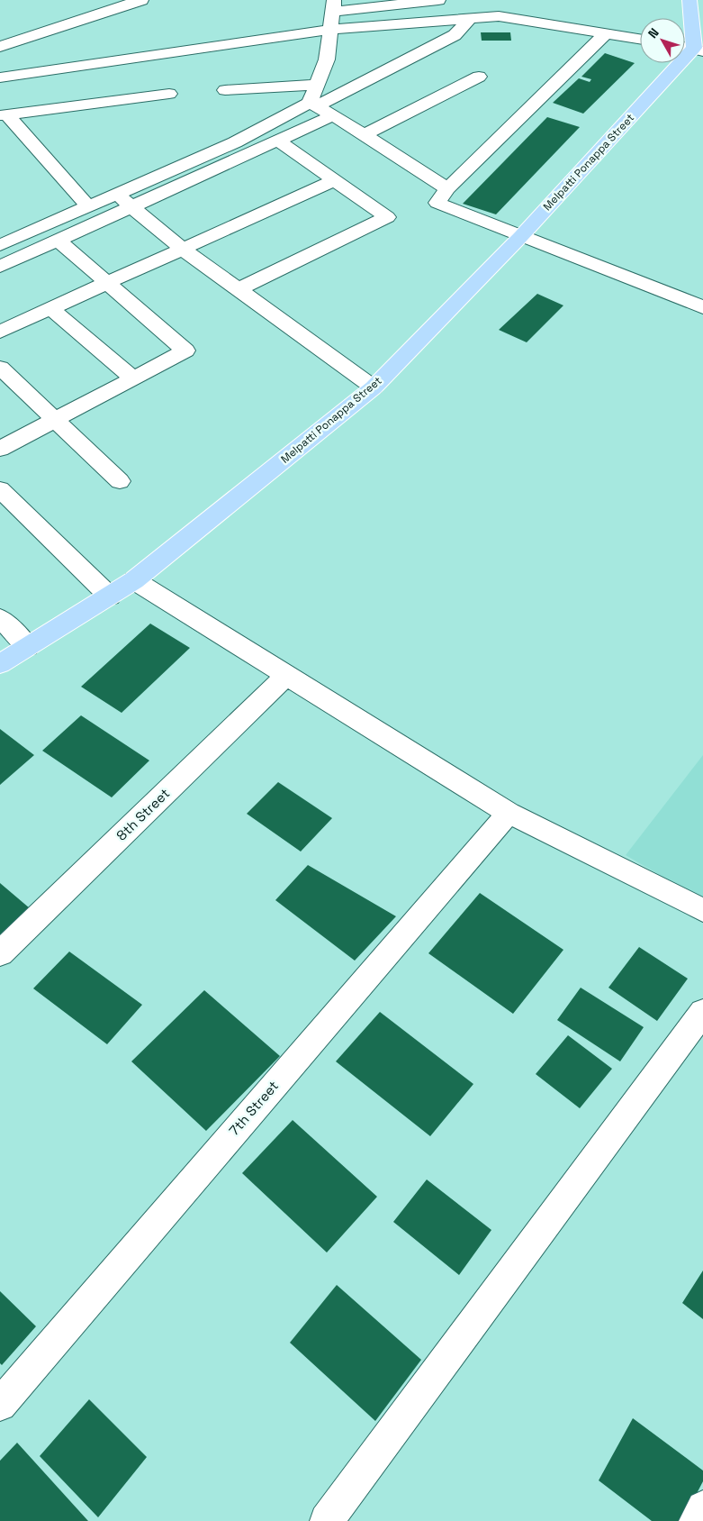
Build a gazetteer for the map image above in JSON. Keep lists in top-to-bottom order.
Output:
{
  "streets": {
    "main road": ["Melpatti Ponappa Street"],
    "street": ["8th Street", "7th Street"]
  },
  "north": "top left"
}
